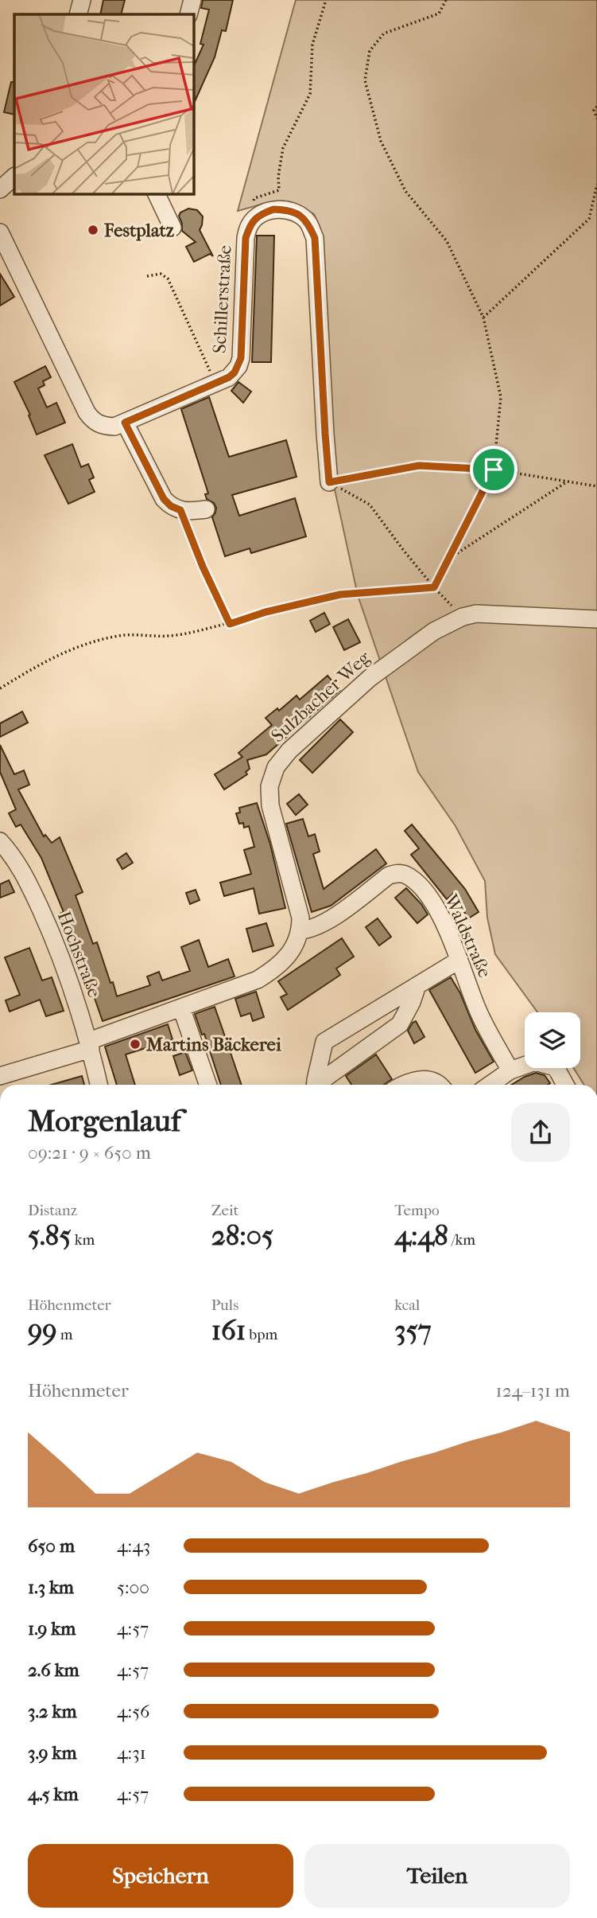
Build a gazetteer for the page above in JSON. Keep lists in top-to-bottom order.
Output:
{
  "streets": {
    "street": [
      "Schillerstraße",
      "Sulzbacher Weg",
      "Waldstraße",
      "Hochstraße"
    ]
  },
  "crossings": [
    ["Sulzbacher Weg", "Waldstraße"]
  ],
  "places": ["Festplatz", "Martins Bäckerei"],
  "page": {
    "heading": ["Morgenlauf", "09:21 · 9 × 650 m"],
    "stats": [
      ["Distanz", "5.85 km"],
      ["Zeit", "28:05"],
      ["Tempo", "4:48 /km"],
      ["Höhenmeter", "99 m"],
      ["Puls", "161 bpm"],
      ["kcal", "357"]
    ],
    "chart": ["Höhenmeter", "124–131 m"],
    "list": [
      {
        "name": "650 m",
        "note": "4:43"
      },
      {
        "name": "1.3 km",
        "note": "5:00"
      },
      {
        "name": "1.9 km",
        "note": "4:57"
      },
      {
        "name": "2.6 km",
        "note": "4:57"
      },
      {
        "name": "3.2 km",
        "note": "4:56"
      },
      {
        "name": "3.9 km",
        "note": "4:31"
      },
      {
        "name": "4.5 km",
        "note": "4:57"
      }
    ],
    "buttons": ["Speichern", "Teilen"]
  }
}
